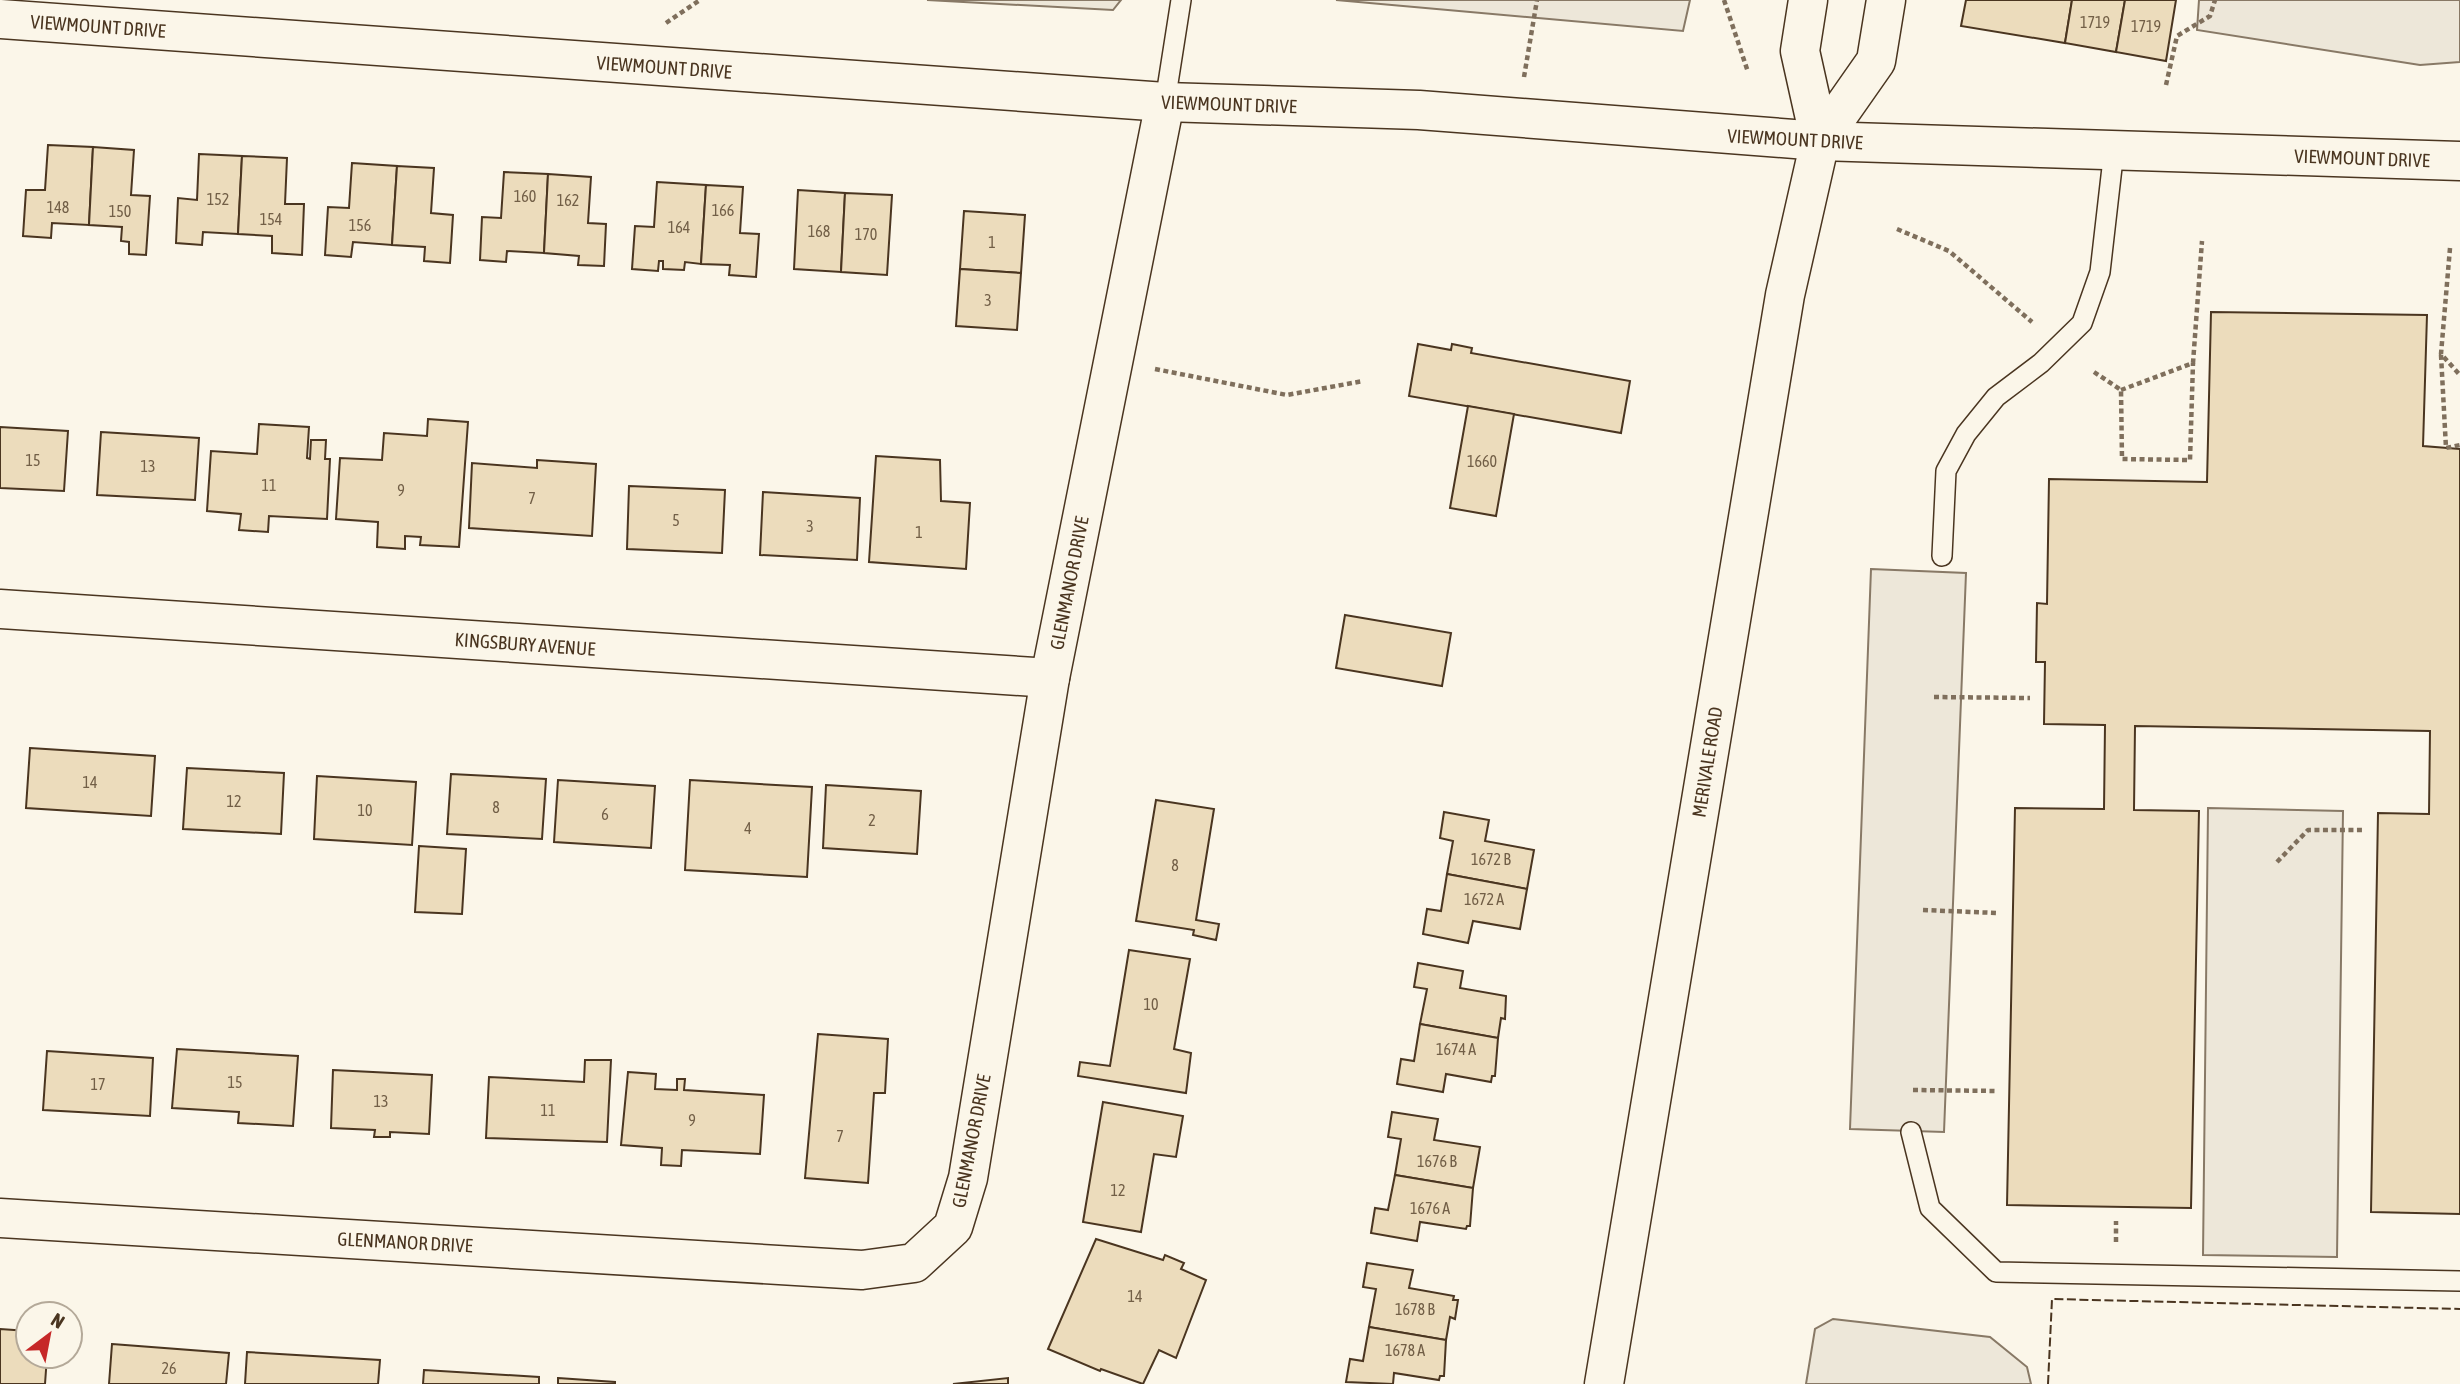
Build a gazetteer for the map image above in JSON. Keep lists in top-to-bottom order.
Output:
{
  "streets": {
    "street": [
      "VIEWMOUNT DRIVE",
      "GLENMANOR DRIVE",
      "KINGSBURY AVENUE",
      "MERIVALE ROAD"
    ]
  },
  "crossings": [
    ["VIEWMOUNT DRIVE", "GLENMANOR DRIVE"],
    ["VIEWMOUNT DRIVE", "MERIVALE ROAD"],
    ["GLENMANOR DRIVE", "KINGSBURY AVENUE"]
  ],
  "house_numbers": [
    "1719",
    "1719",
    "160",
    "152",
    "162",
    "148",
    "166",
    "150",
    "154",
    "156",
    "164",
    "168",
    "170",
    "1",
    "3",
    "15",
    "1660",
    "13",
    "11",
    "9",
    "7",
    "5",
    "3",
    "1",
    "14",
    "12",
    "8",
    "10",
    "6",
    "2",
    "4",
    "1672 B",
    "8",
    "1672 A",
    "10",
    "1674 A",
    "15",
    "17",
    "13",
    "11",
    "9",
    "7",
    "1676 B",
    "12",
    "1676 A",
    "14",
    "1678 B",
    "1678 A",
    "26"
  ],
  "north": "top right"
}
